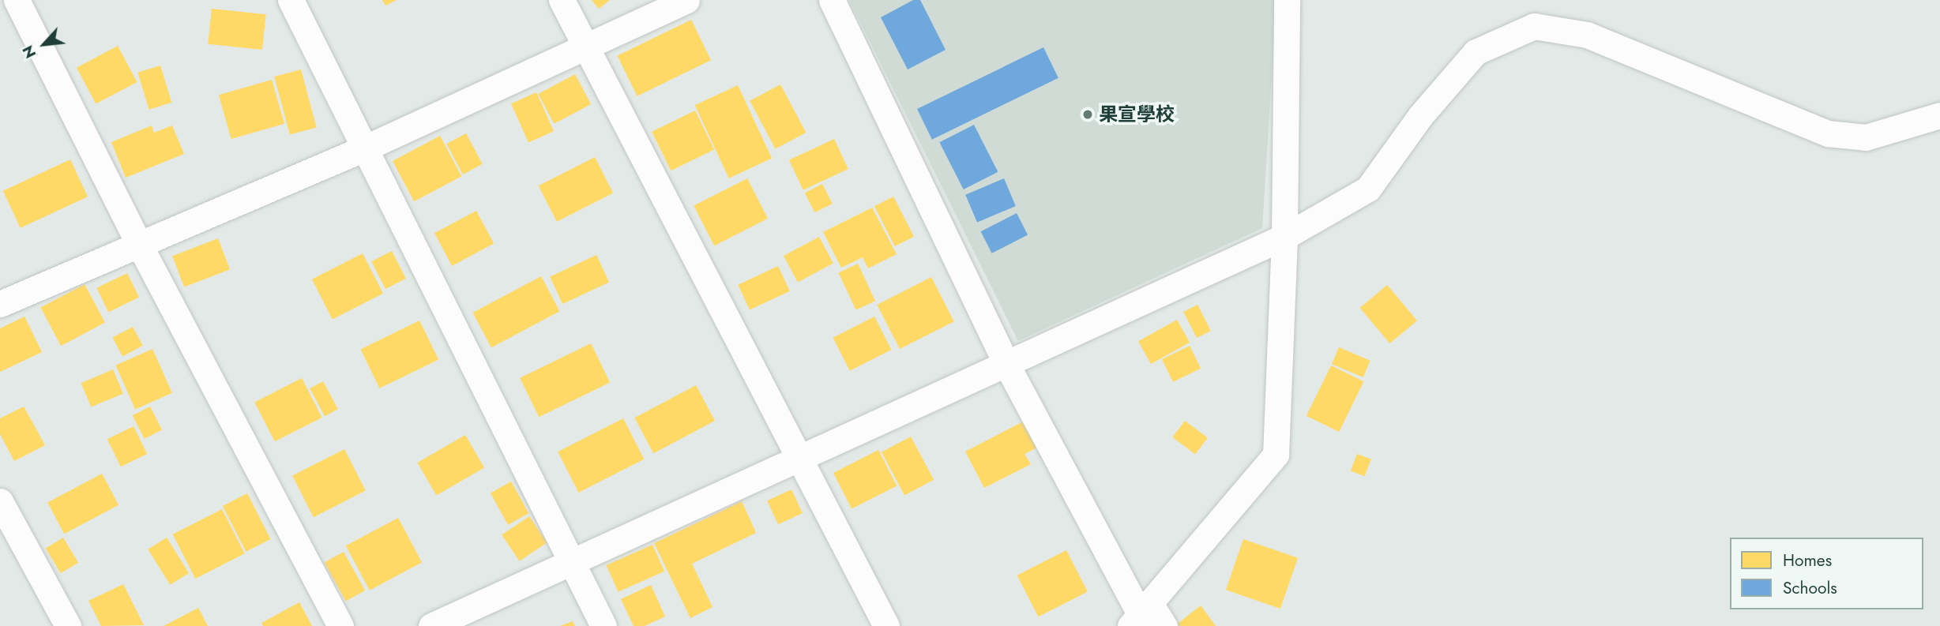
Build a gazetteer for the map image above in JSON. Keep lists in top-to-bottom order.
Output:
{
  "places": ["果宣學校"],
  "legend": ["Homes", "Schools"],
  "north": "bottom left"
}
